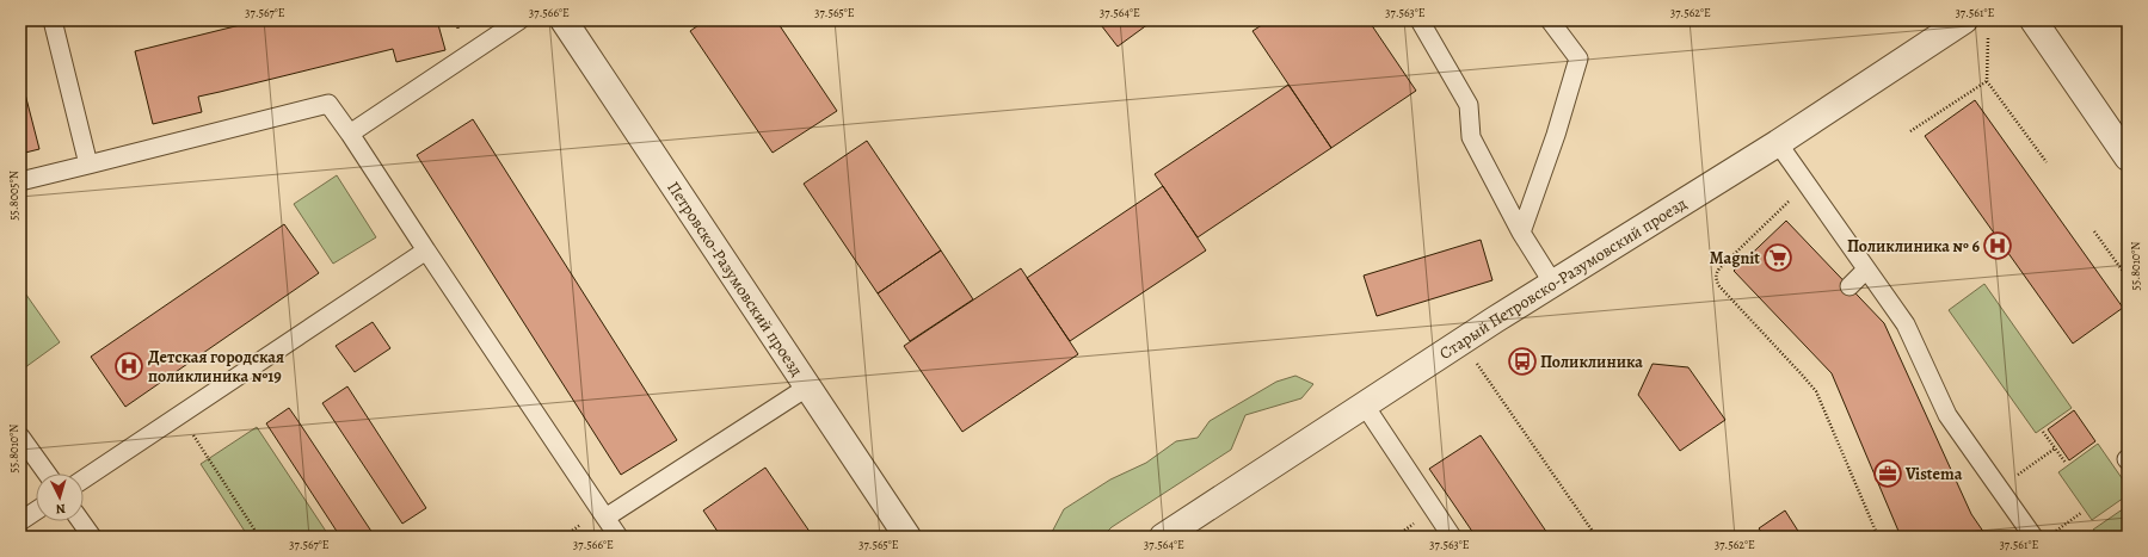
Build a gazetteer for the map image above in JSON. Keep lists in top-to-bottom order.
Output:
{
  "streets": {
    "street": ["Петровско-Разумовский проезд", "Старый Петровско-Разумовский проезд"]
  },
  "places": {
    "hospital": ["Поликлиника № 6", "Детская городская поликлиника №19"],
    "supermarket": ["Magnit"],
    "bus stop": ["Поликлиника"],
    "office": ["Vistema"]
  },
  "north": "bottom",
  "coordinates": [
    "37.567°E",
    "37.566°E",
    "37.565°E",
    "37.564°E",
    "37.563°E",
    "37.562°E",
    "37.561°E",
    "55.8005°N",
    "55.8010°N"
  ]
}
